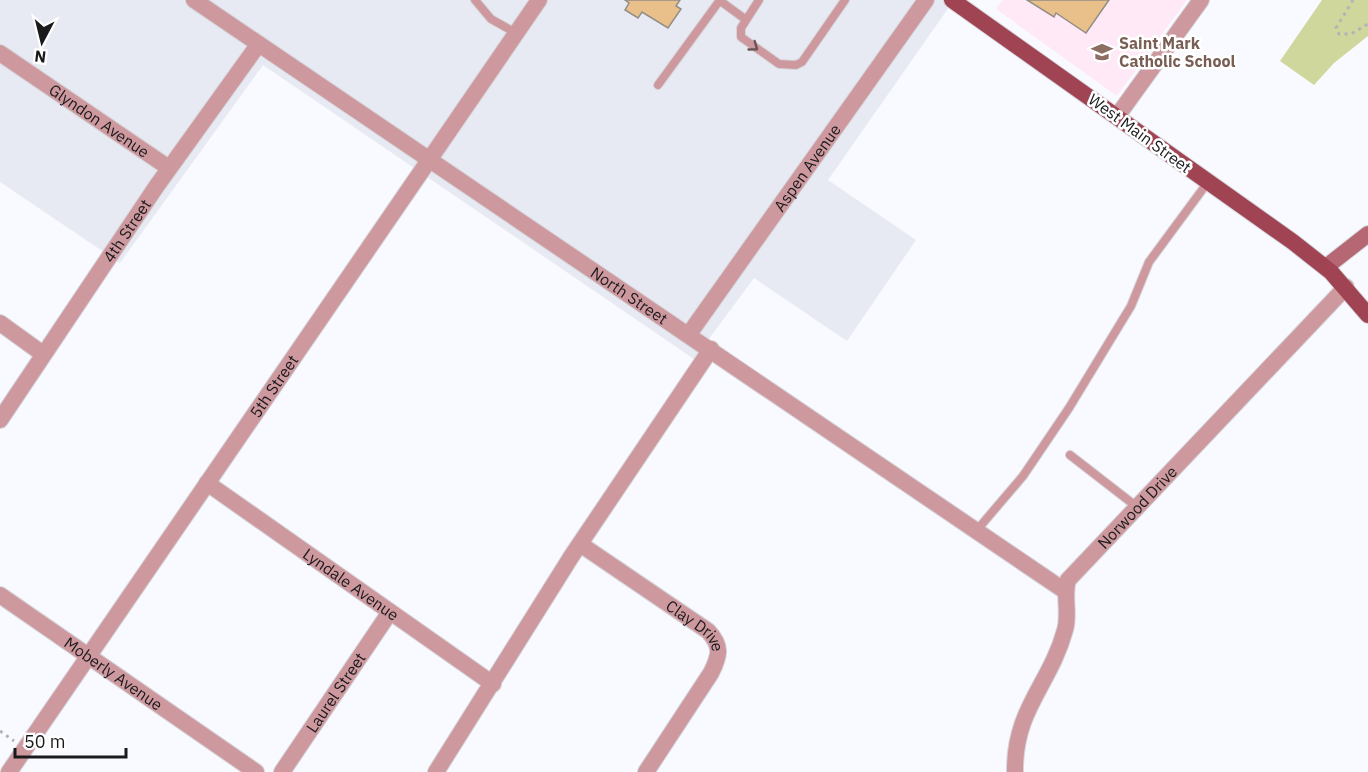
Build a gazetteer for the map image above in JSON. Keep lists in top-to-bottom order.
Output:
{
  "streets": {
    "main road": ["West Main Street"],
    "street": [
      "Glyndon Avenue",
      "Aspen Avenue",
      "4th Street",
      "North Street",
      "5th Street",
      "Norwood Drive",
      "Lyndale Avenue",
      "Clay Drive",
      "Moberly Avenue",
      "Laurel Street"
    ]
  },
  "crossings": [
    ["Glyndon Avenue", "4th Street"],
    ["West Main Street", "Norwood Drive"],
    ["Aspen Avenue", "North Street"],
    ["4th Street", "North Street"],
    ["North Street", "5th Street"],
    ["North Street", "Norwood Drive"],
    ["5th Street", "Lyndale Avenue"],
    ["5th Street", "Moberly Avenue"],
    ["Lyndale Avenue", "Laurel Street"]
  ],
  "places": {
    "school or university": ["Saint Mark Catholic School"]
  },
  "scale_bar": "50 m",
  "north": "bottom"
}
